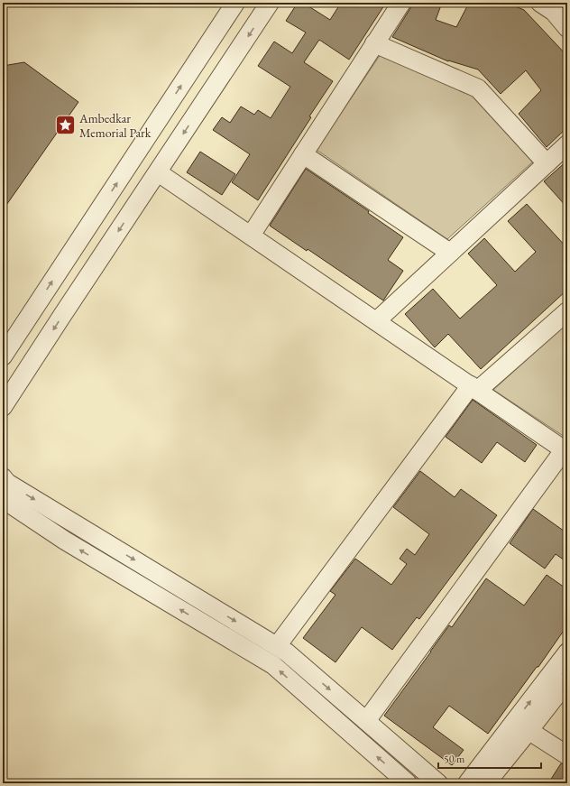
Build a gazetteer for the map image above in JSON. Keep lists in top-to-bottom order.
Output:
{
  "places": {
    "place": ["Ambedkar Memorial Park"]
  },
  "scale_bar": "50 m"
}
